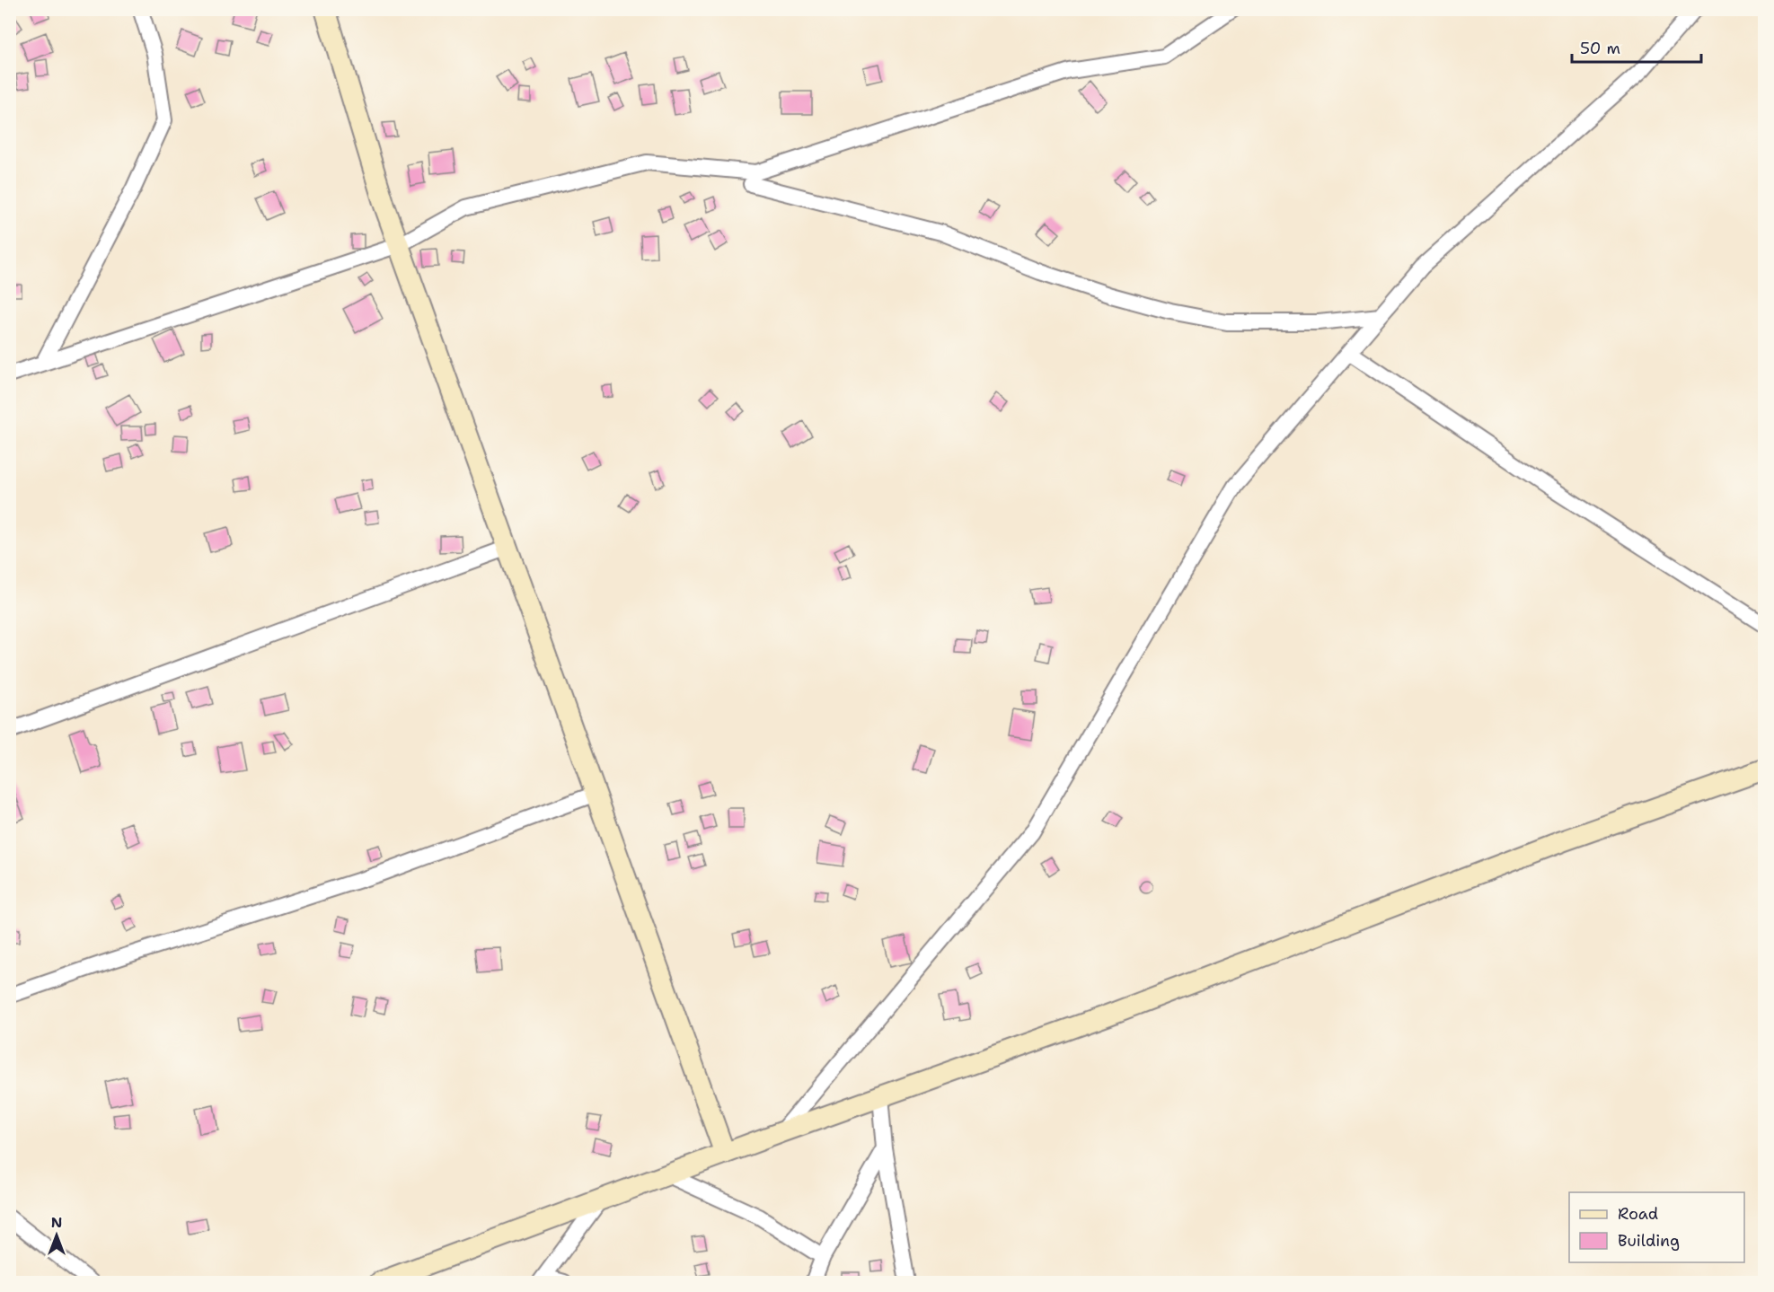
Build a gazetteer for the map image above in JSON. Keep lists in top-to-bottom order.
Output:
{
  "legend": ["Road", "Building"],
  "scale_bar": "50 m",
  "north": "top"
}
